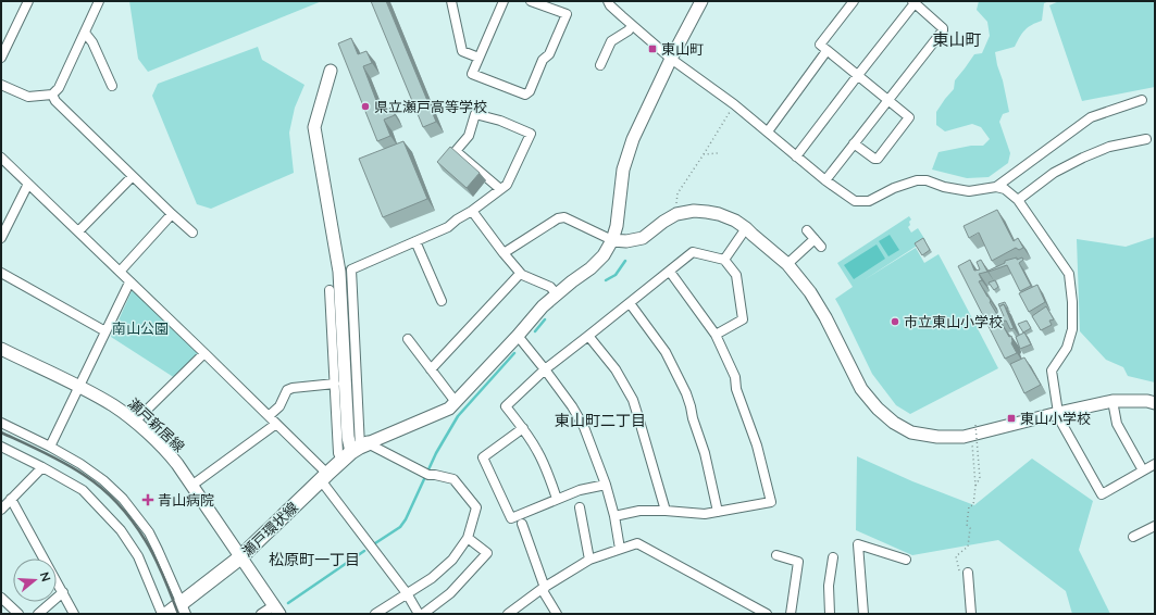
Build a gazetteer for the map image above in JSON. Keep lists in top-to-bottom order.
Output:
{
  "streets": {
    "main road": ["瀬戸環状線"],
    "street": ["瀬戸新居線"]
  },
  "crossings": [
    ["瀬戸新居線", "瀬戸環状線"]
  ],
  "districts": ["東山町", "東山町二丁目", "松原町一丁目"],
  "parks": ["南山公園"],
  "places": {
    "transit": ["東山町", "東山小学校"],
    "other": ["県立瀬戸高等学校", "市立東山小学校"],
    "health": ["青山病院"]
  },
  "north": "right"
}
